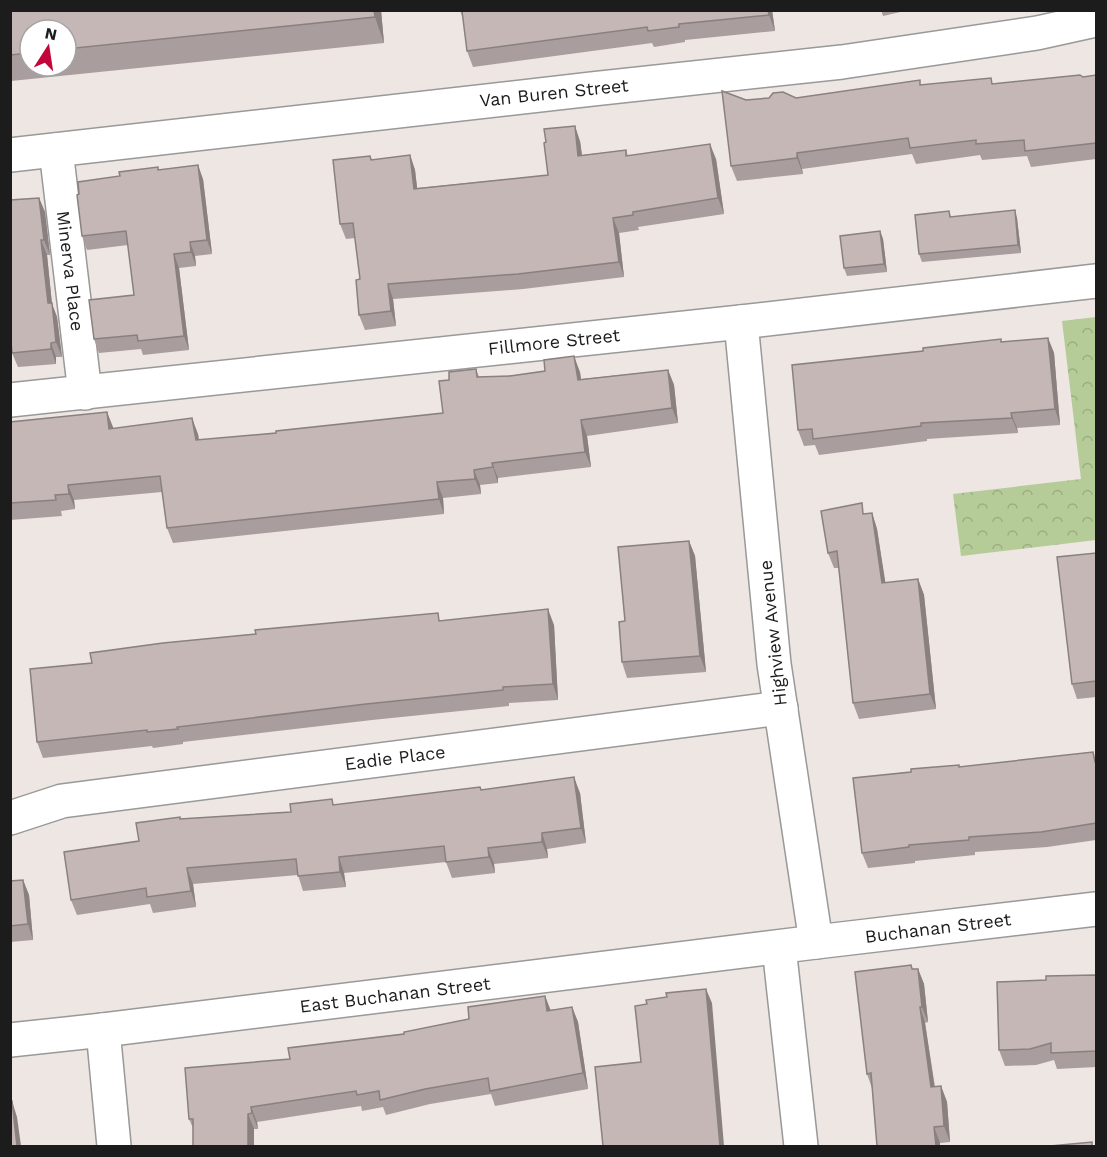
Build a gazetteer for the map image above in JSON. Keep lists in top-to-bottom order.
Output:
{
  "streets": {
    "street": [
      "Van Buren Street",
      "Minerva Place",
      "Fillmore Street",
      "Highview Avenue",
      "Eadie Place",
      "Buchanan Street",
      "East Buchanan Street"
    ]
  },
  "crossings": [
    ["Van Buren Street", "Minerva Place"],
    ["Minerva Place", "Fillmore Street"],
    ["Fillmore Street", "Highview Avenue"],
    ["Highview Avenue", "Eadie Place"],
    ["Highview Avenue", "Buchanan Street"],
    ["Buchanan Street", "East Buchanan Street"]
  ],
  "north": "top"
}
